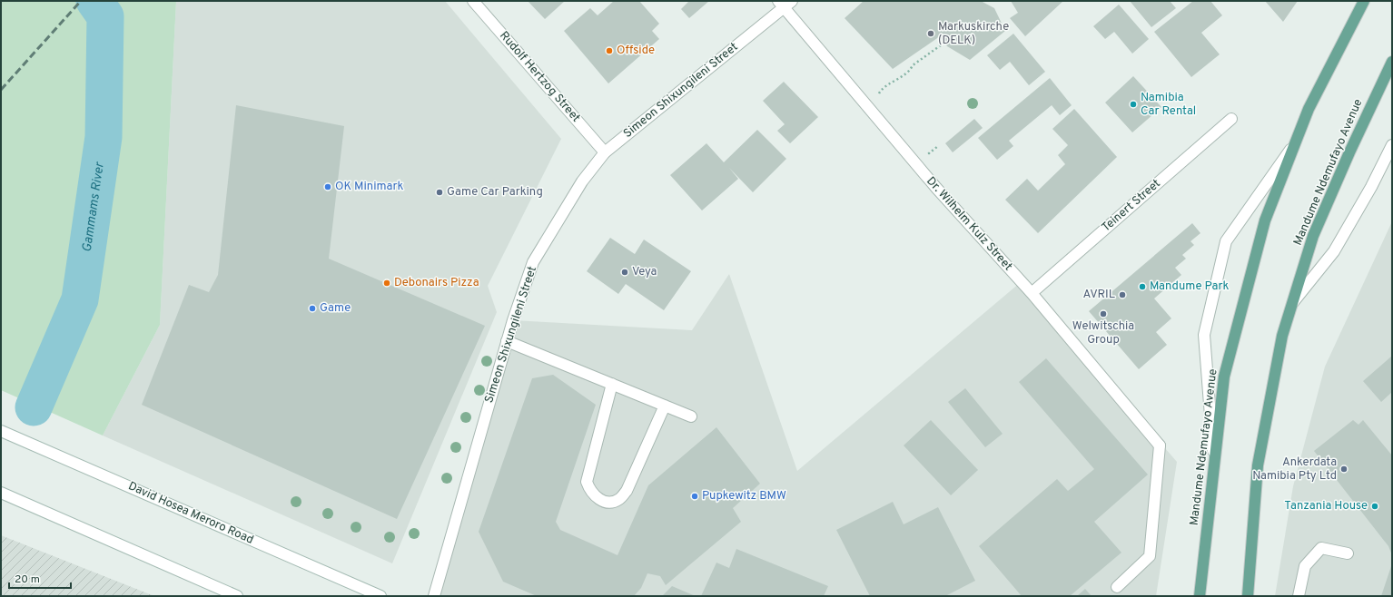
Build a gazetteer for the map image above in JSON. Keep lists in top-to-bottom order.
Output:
{
  "streets": {
    "main road": ["Mandume Ndemufayo Avenue"],
    "street": [
      "Rudolf Hertzog Street",
      "Simeon Shixungileni Street",
      "Teinert Street",
      "Dr. Wilhelm Kulz Street",
      "David Hosea Meroro Road"
    ]
  },
  "crossings": [
    ["Rudolf Hertzog Street", "Simeon Shixungileni Street"],
    ["Simeon Shixungileni Street", "Dr. Wilhelm Kulz Street"],
    ["Teinert Street", "Dr. Wilhelm Kulz Street"]
  ],
  "water": ["Gammams River"],
  "places": [
    "Markuskirche (DELK)",
    "Offside",
    "Namibia Car Rental",
    "OK Minimark",
    "Game Car Parking",
    "Veya",
    "Debonairs Pizza",
    "Mandume Park",
    "AVRIL",
    "Game",
    "Welwitschia Group",
    "Ankerdata Namibia Pty Ltd",
    "Pupkewitz BMW",
    "Tanzania House"
  ],
  "scale_bar": "20 m"
}
